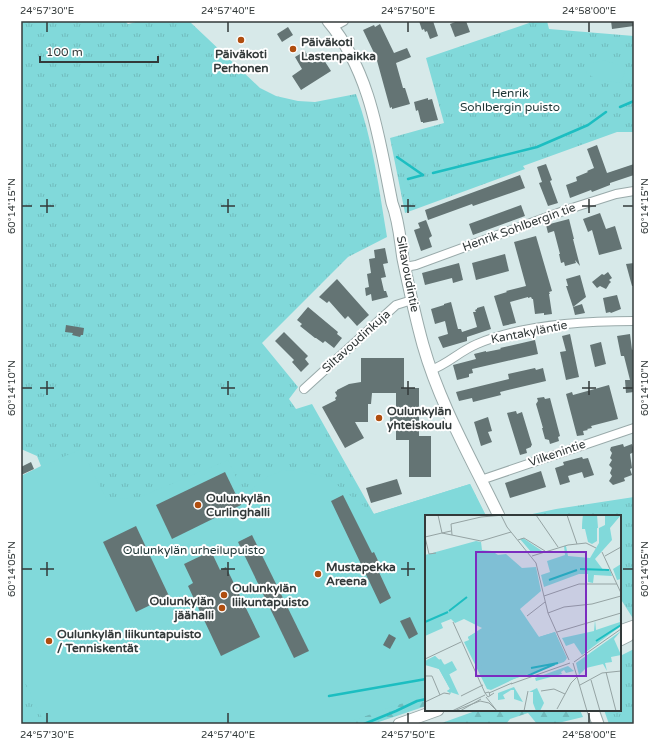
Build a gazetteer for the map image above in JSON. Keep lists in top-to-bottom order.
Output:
{
  "streets": {
    "main road": ["Siltavoudintie"],
    "street": [
      "Henrik Sohlbergin tie",
      "Kantakyläntie",
      "Siltavoudinkuja",
      "Vilkenintie"
    ]
  },
  "crossings": [
    ["Henrik Sohlbergin tie", "Siltavoudintie"],
    ["Siltavoudintie", "Kantakyläntie"],
    ["Siltavoudintie", "Siltavoudinkuja"],
    ["Siltavoudintie", "Vilkenintie"]
  ],
  "parks": ["Henrik Sohlbergin puisto", "Oulunkylän urheilupuisto"],
  "places": [
    "Päiväkoti Perhonen",
    "Päiväkoti Lastenpaikka",
    "Oulunkylän yhteiskoulu",
    "Oulunkylän Curlinghalli",
    "Mustapekka Areena",
    "Oulunkylän liikuntapuisto",
    "Oulunkylän jäähalli",
    "Oulunkylän liikuntapuisto / Tenniskentät"
  ],
  "scale_bar": "100 m",
  "coordinates": [
    "24°57'30\"E",
    "24°57'40\"E",
    "24°57'50\"E",
    "24°58'00\"E",
    "60°14'15\"N",
    "60°14'10\"N",
    "60°14'05\"N"
  ]
}
